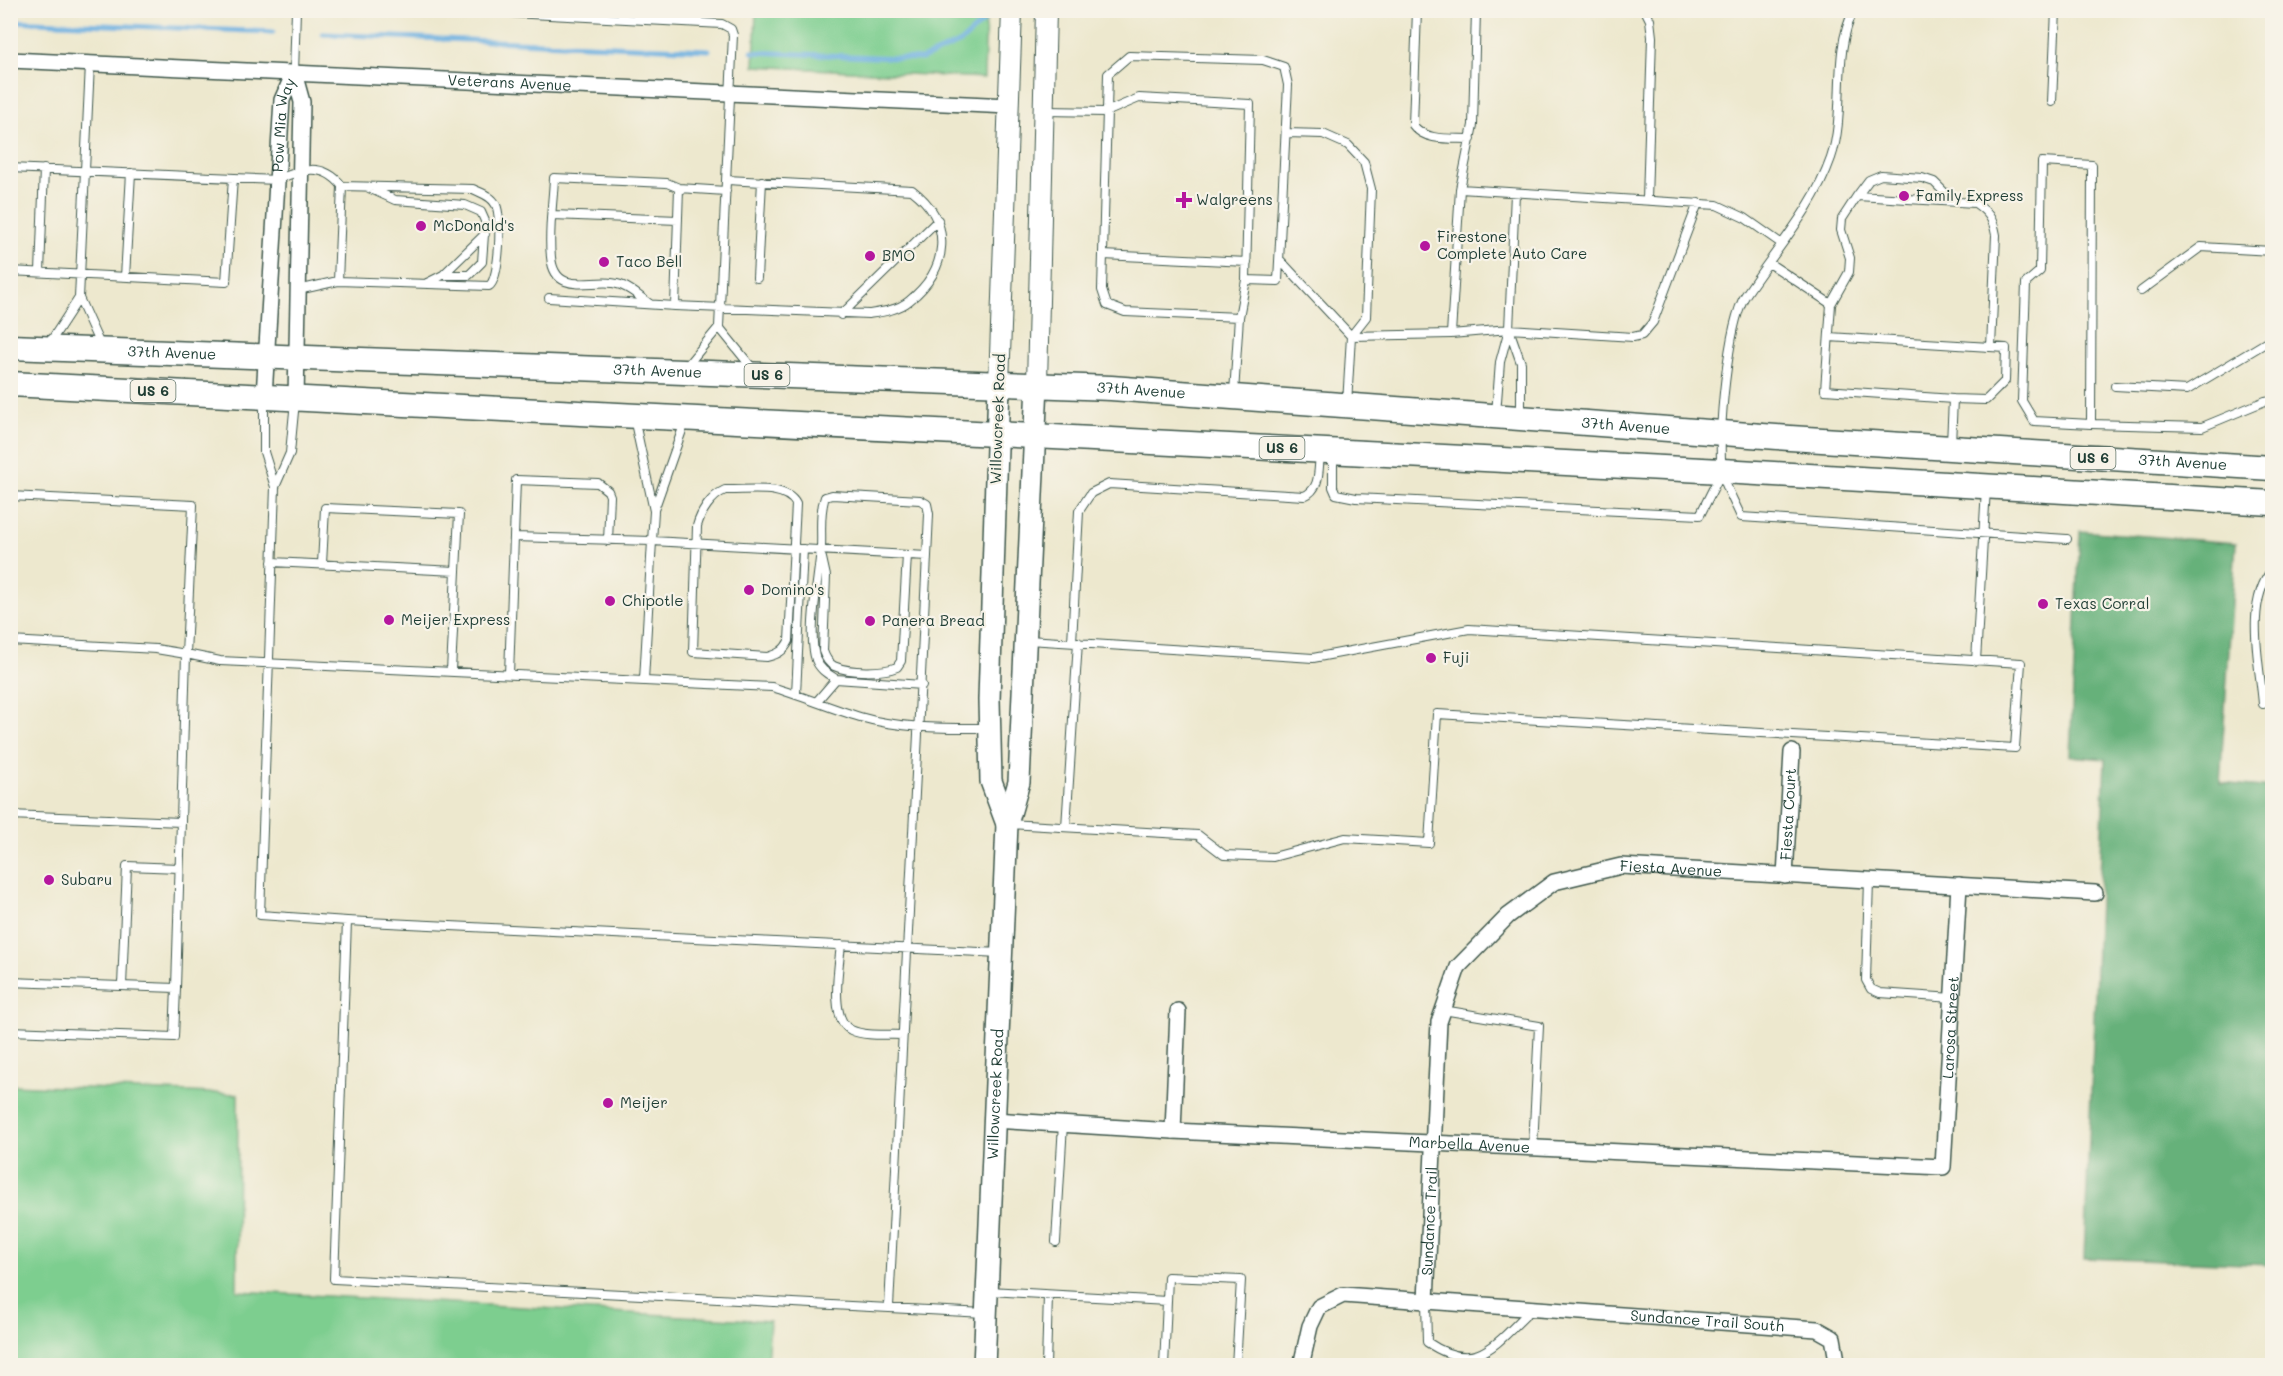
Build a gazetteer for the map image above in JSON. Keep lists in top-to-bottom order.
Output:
{
  "streets": {
    "main road": ["37th Avenue", "US 6", "Willowcreek Road"],
    "street": [
      "Veterans Avenue",
      "Pow Mia Way",
      "Fiesta Court",
      "Fiesta Avenue",
      "Larosa Street",
      "Marbella Avenue",
      "Sundance Trail",
      "Sundance Trail South"
    ]
  },
  "crossings": [
    ["Veterans Avenue", "Pow Mia Way"],
    ["Veterans Avenue", "Willowcreek Road"],
    ["Pow Mia Way", "37th Avenue"],
    ["Pow Mia Way", "US 6"],
    ["37th Avenue", "Willowcreek Road"],
    ["US 6", "Willowcreek Road"],
    ["Willowcreek Road", "Marbella Avenue"],
    ["Fiesta Court", "Fiesta Avenue"],
    ["Fiesta Avenue", "Larosa Street"],
    ["Fiesta Avenue", "Marbella Avenue"],
    ["Fiesta Avenue", "Sundance Trail"],
    ["Larosa Street", "Marbella Avenue"],
    ["Marbella Avenue", "Sundance Trail"]
  ],
  "places": {
    "other": [
      "Family Express",
      "McDonald's",
      "Firestone Complete Auto Care",
      "BMO",
      "Taco Bell",
      "Domino's",
      "Chipotle",
      "Texas Corral",
      "Meijer Express",
      "Panera Bread",
      "Fuji",
      "Subaru",
      "Meijer"
    ],
    "health": ["Walgreens"]
  }
}
